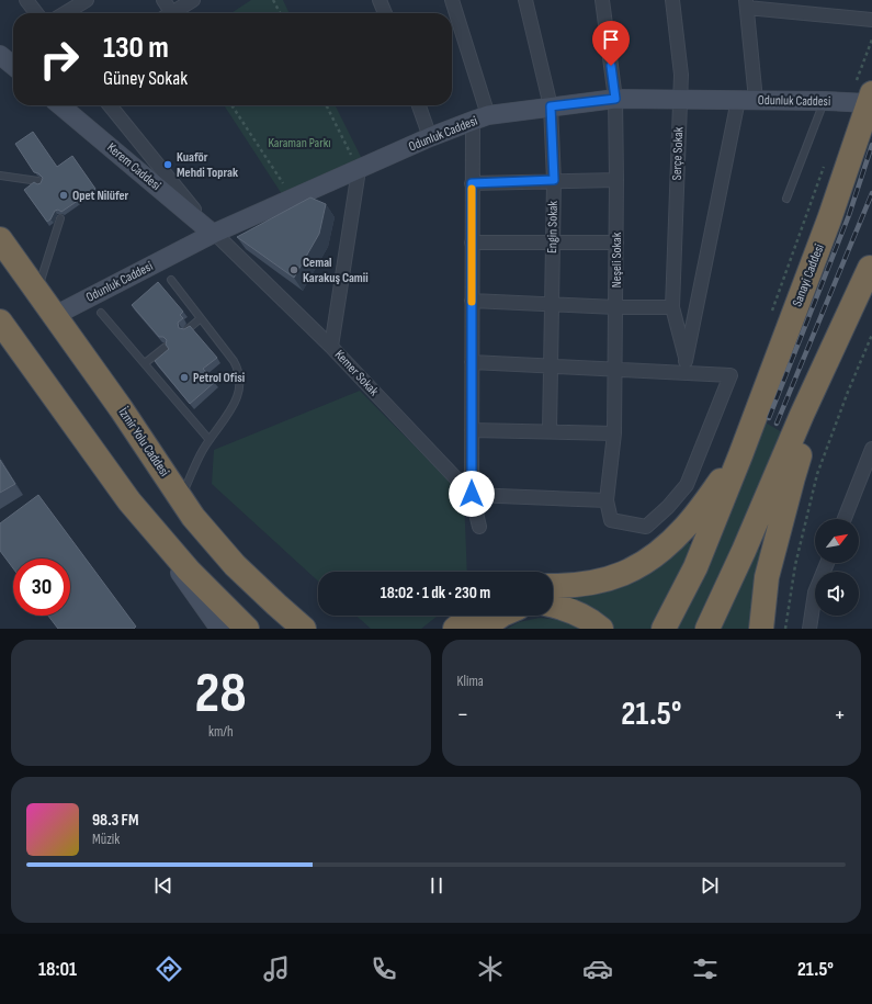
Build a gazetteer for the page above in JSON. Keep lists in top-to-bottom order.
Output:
{
  "streets": {
    "highway": ["Sanayi Caddesi", "İzmir Yolu Caddesi"],
    "street": [
      "Odunluk Caddesi",
      "Serçe Sokak",
      "Kerem Caddesi",
      "Engin Sokak",
      "Neşeli Sokak",
      "Kemer Sokak"
    ]
  },
  "crossings": [
    ["Odunluk Caddesi", "Serçe Sokak"],
    ["Odunluk Caddesi", "Kerem Caddesi"],
    ["Odunluk Caddesi", "Engin Sokak"],
    ["Odunluk Caddesi", "Neşeli Sokak"],
    ["Odunluk Caddesi", "Sanayi Caddesi"],
    ["Odunluk Caddesi", "Kemer Sokak"],
    ["Odunluk Caddesi", "İzmir Yolu Caddesi"],
    ["Kerem Caddesi", "Kemer Sokak"]
  ],
  "parks": ["Karaman Parkı"],
  "places": [
    "Kuaför Mehdi Toprak",
    "Opet Nilüfer",
    "Cemal Karakuş Camii",
    "Petrol Ofisi"
  ],
  "north": "top right",
  "page": {
    "turn": ["130 m", "Güney Sokak"],
    "limit": "30",
    "trip": "18:02 · 1 dk · 230 m",
    "tile": [
      ["28", "km/h"],
      "Klima"
    ],
    "heat": ["−", "21.5°", "+"],
    "song": ["98.3 FM", "Müzik"],
    "tabs": ["18:01", "21.5°"]
  }
}
